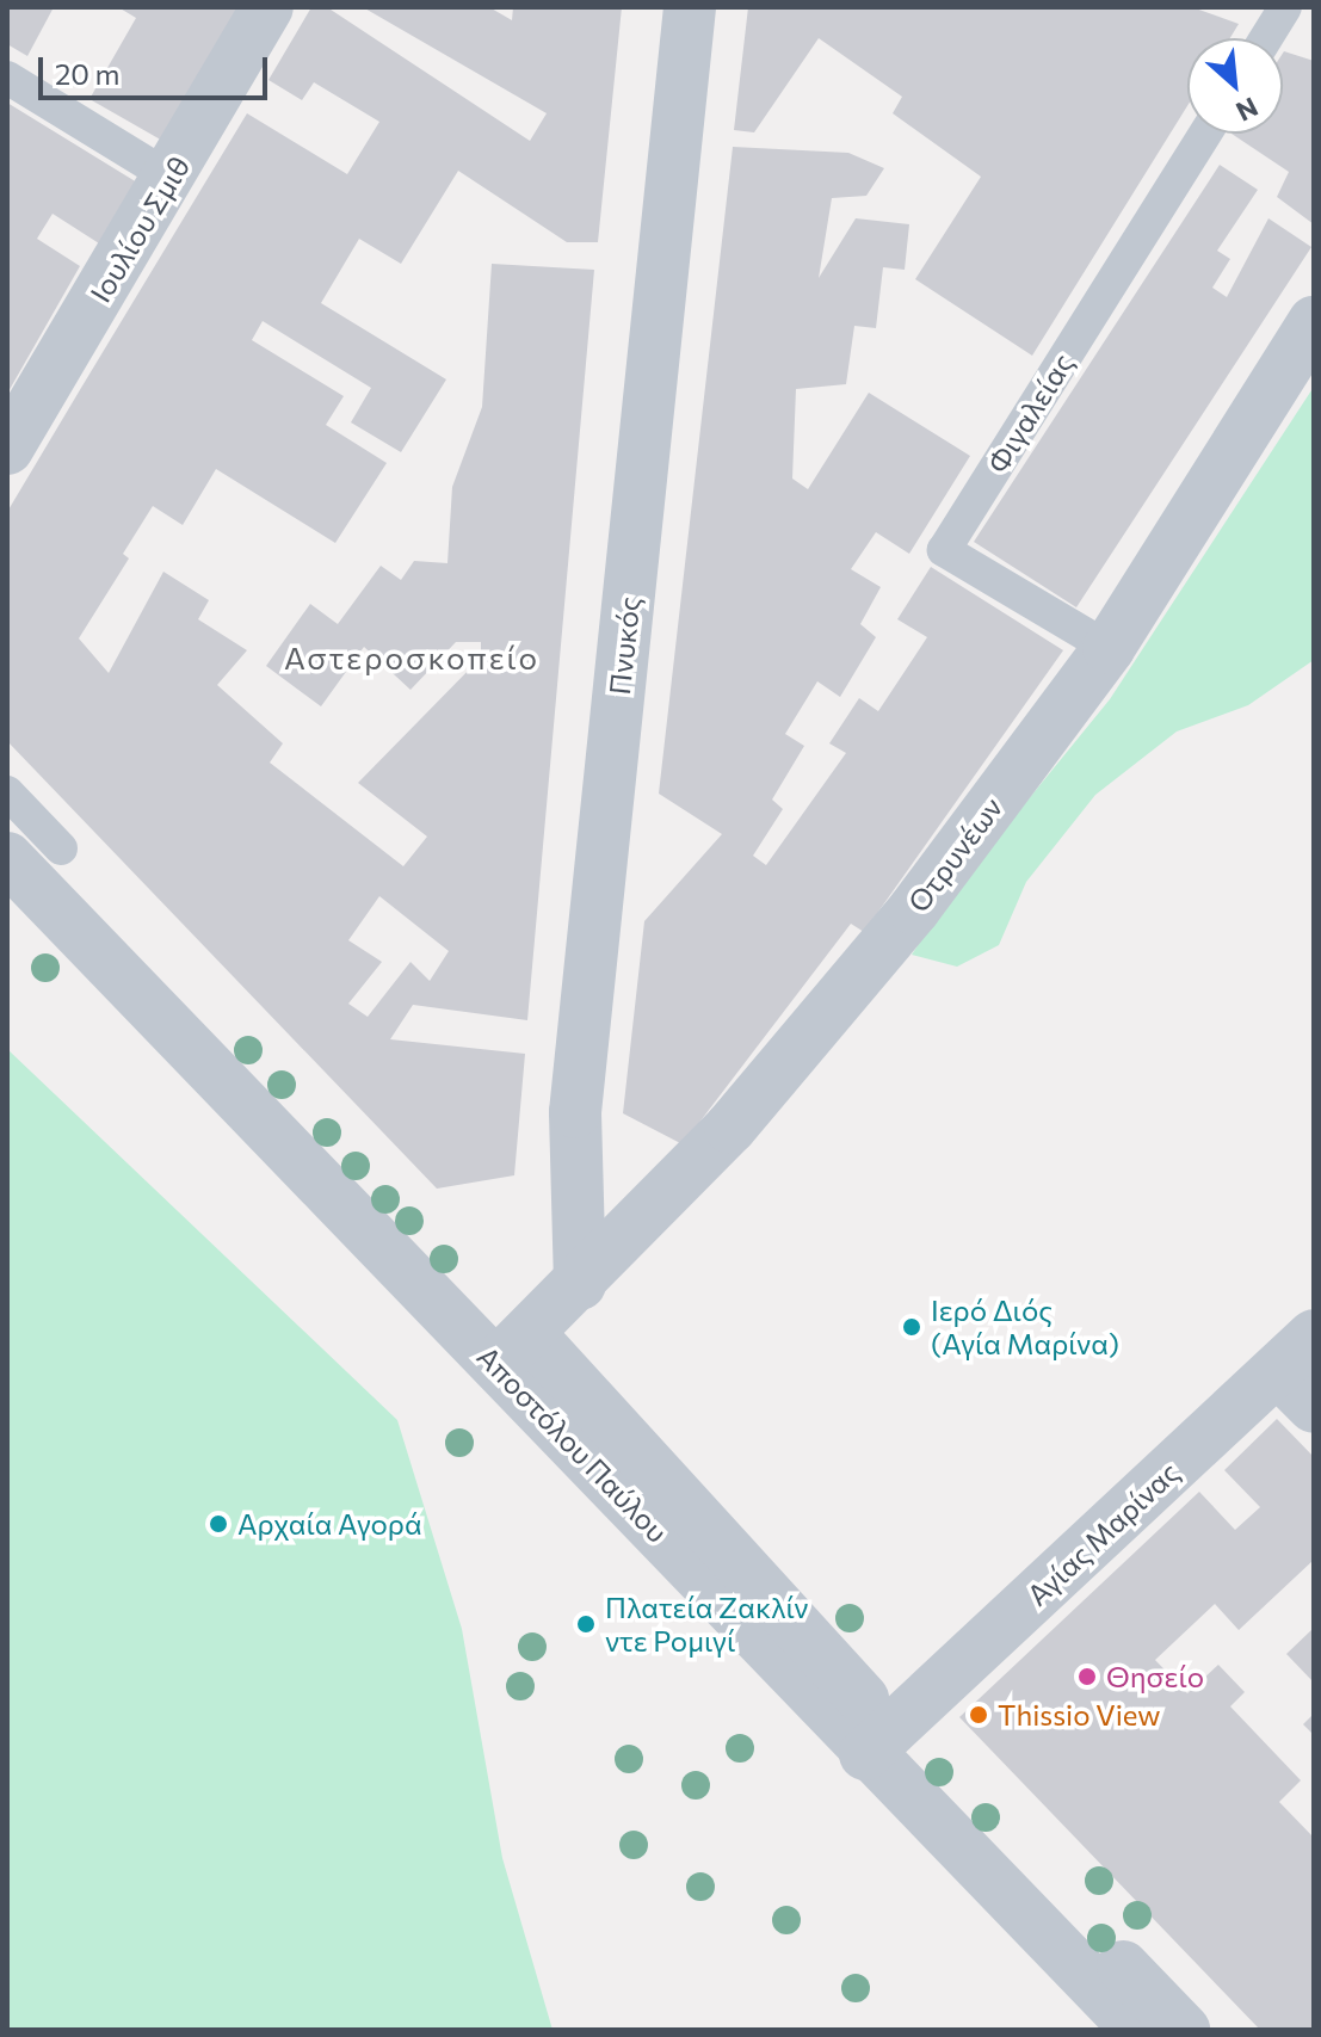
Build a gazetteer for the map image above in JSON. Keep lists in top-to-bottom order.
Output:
{
  "streets": {
    "street": [
      "Ιουλίου Σμιθ",
      "Πνυκός",
      "Οτρυνέων",
      "Αποστόλου Παύλου",
      "Αγίας Μαρίνας"
    ],
    "lane": ["Φιγαλείας"]
  },
  "crossings": [
    ["Φιγαλείας", "Οτρυνέων"],
    ["Πνυκός", "Οτρυνέων"],
    ["Οτρυνέων", "Αποστόλου Παύλου"],
    ["Αποστόλου Παύλου", "Αγίας Μαρίνας"]
  ],
  "districts": ["Αστεροσκοπείο"],
  "places": [
    "Ιερό Διός (Αγία Μαρίνα)",
    "Αρχαία Αγορά",
    "Πλατεία Ζακλίν ντε Ρομιγί",
    "Θησείο",
    "Thissio View"
  ],
  "scale_bar": "20 m",
  "north": "bottom right"
}
